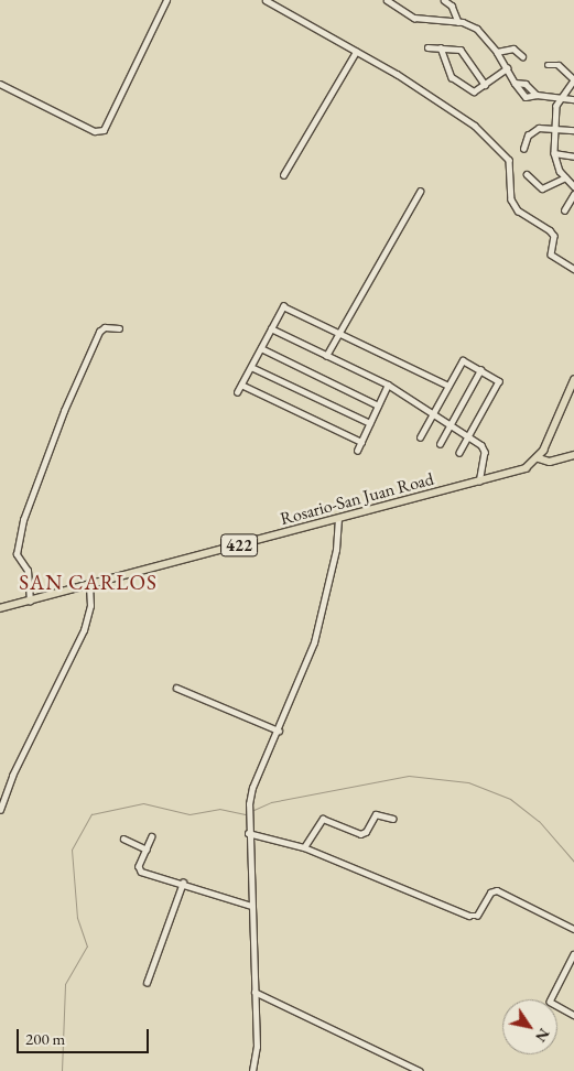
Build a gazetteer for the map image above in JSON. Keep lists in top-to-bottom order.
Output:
{
  "streets": {
    "main road": ["Rosario-San Juan Road", "422"]
  },
  "districts": ["SAN CARLOS"],
  "scale_bar": "200 m",
  "north": "bottom right"
}
